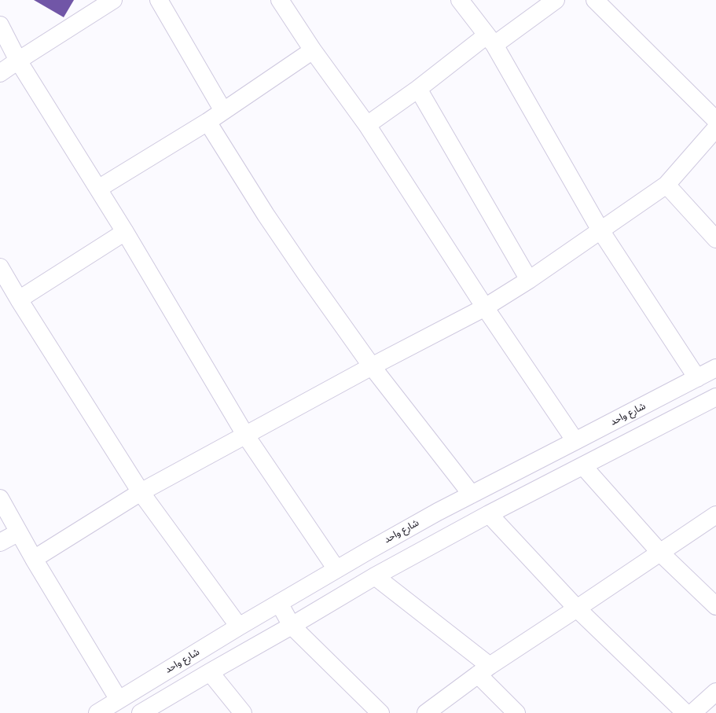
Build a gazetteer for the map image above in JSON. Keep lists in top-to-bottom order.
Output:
{
  "streets": {
    "street": ["شارع واحد"]
  }
}
